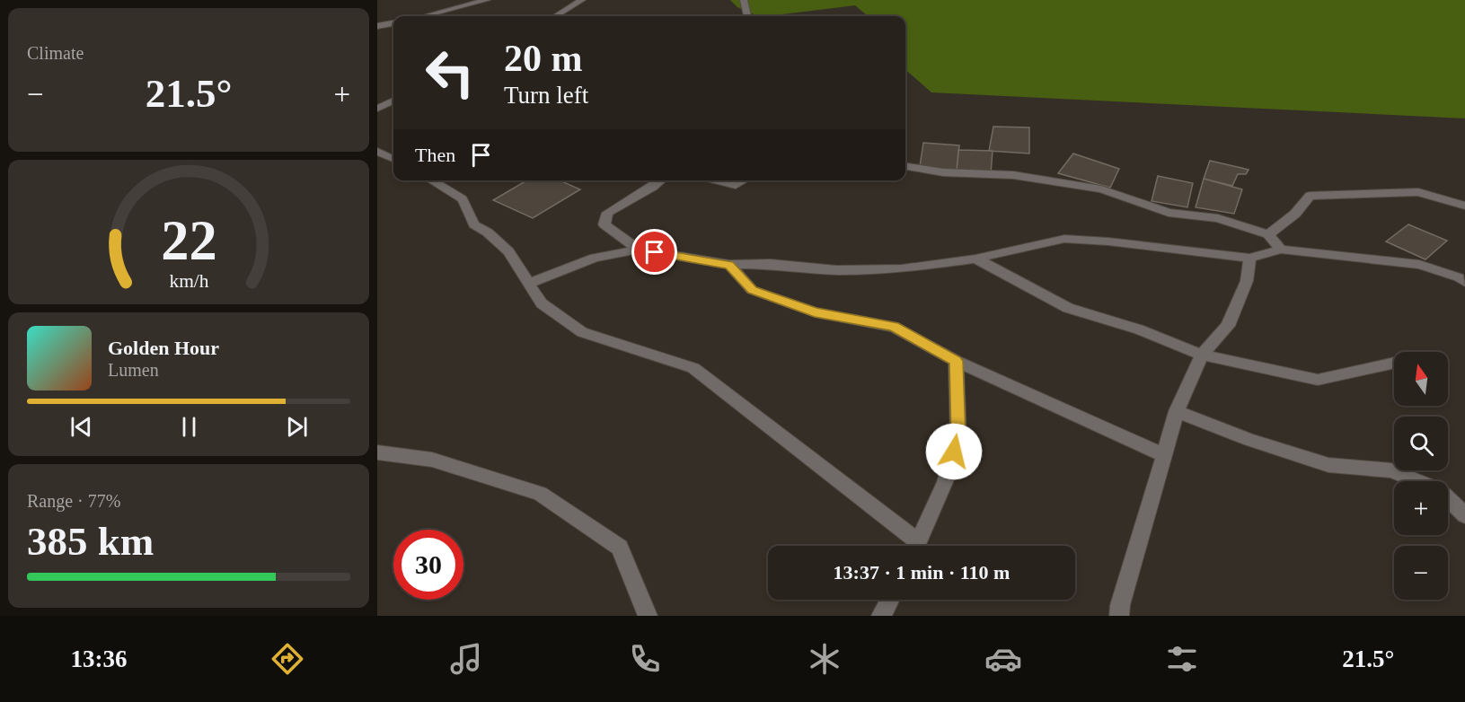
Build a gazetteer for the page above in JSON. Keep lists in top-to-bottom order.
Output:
{
  "north": "top",
  "page": {
    "tile": [
      "Climate",
      ["Range · 77%", "385 km"]
    ],
    "turn": ["20 m", "Turn left"],
    "heat": ["−", "21.5°", "+"],
    "then": "Then",
    "song": ["Golden Hour", "Lumen"],
    "map_buttons": ["+", "−"],
    "limit": "30",
    "trip": "13:37 · 1 min · 110 m",
    "tabs": ["13:36", "21.5°"],
    "gauge": ["22", "km/h"]
  }
}
